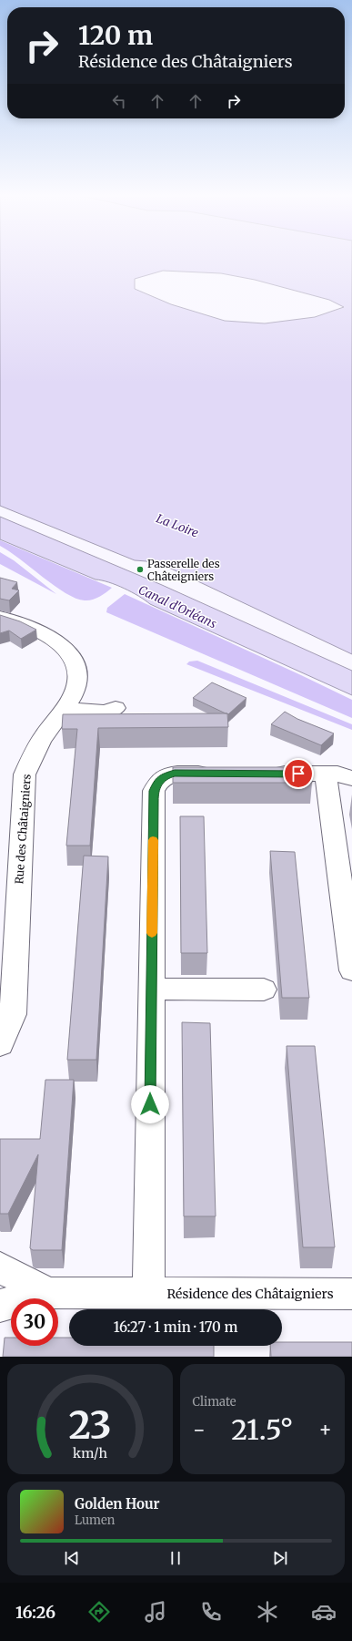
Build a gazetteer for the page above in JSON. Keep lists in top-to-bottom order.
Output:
{
  "streets": {
    "street": ["Rue des Châtaigniers", "Résidence des Châtaigniers"]
  },
  "water": ["La Loire", "Canal d'Orléans"],
  "places": ["Passerelle des Châteigniers"],
  "page": {
    "turn": ["120 m", "Résidence des Châtaigniers"],
    "limit": "30",
    "trip": "16:27 · 1 min · 170 m",
    "tile": "Climate",
    "heat": ["−", "21.5°", "+"],
    "song": ["Golden Hour", "Lumen"],
    "tabs": "16:26",
    "gauge": ["23", "km/h"]
  }
}
